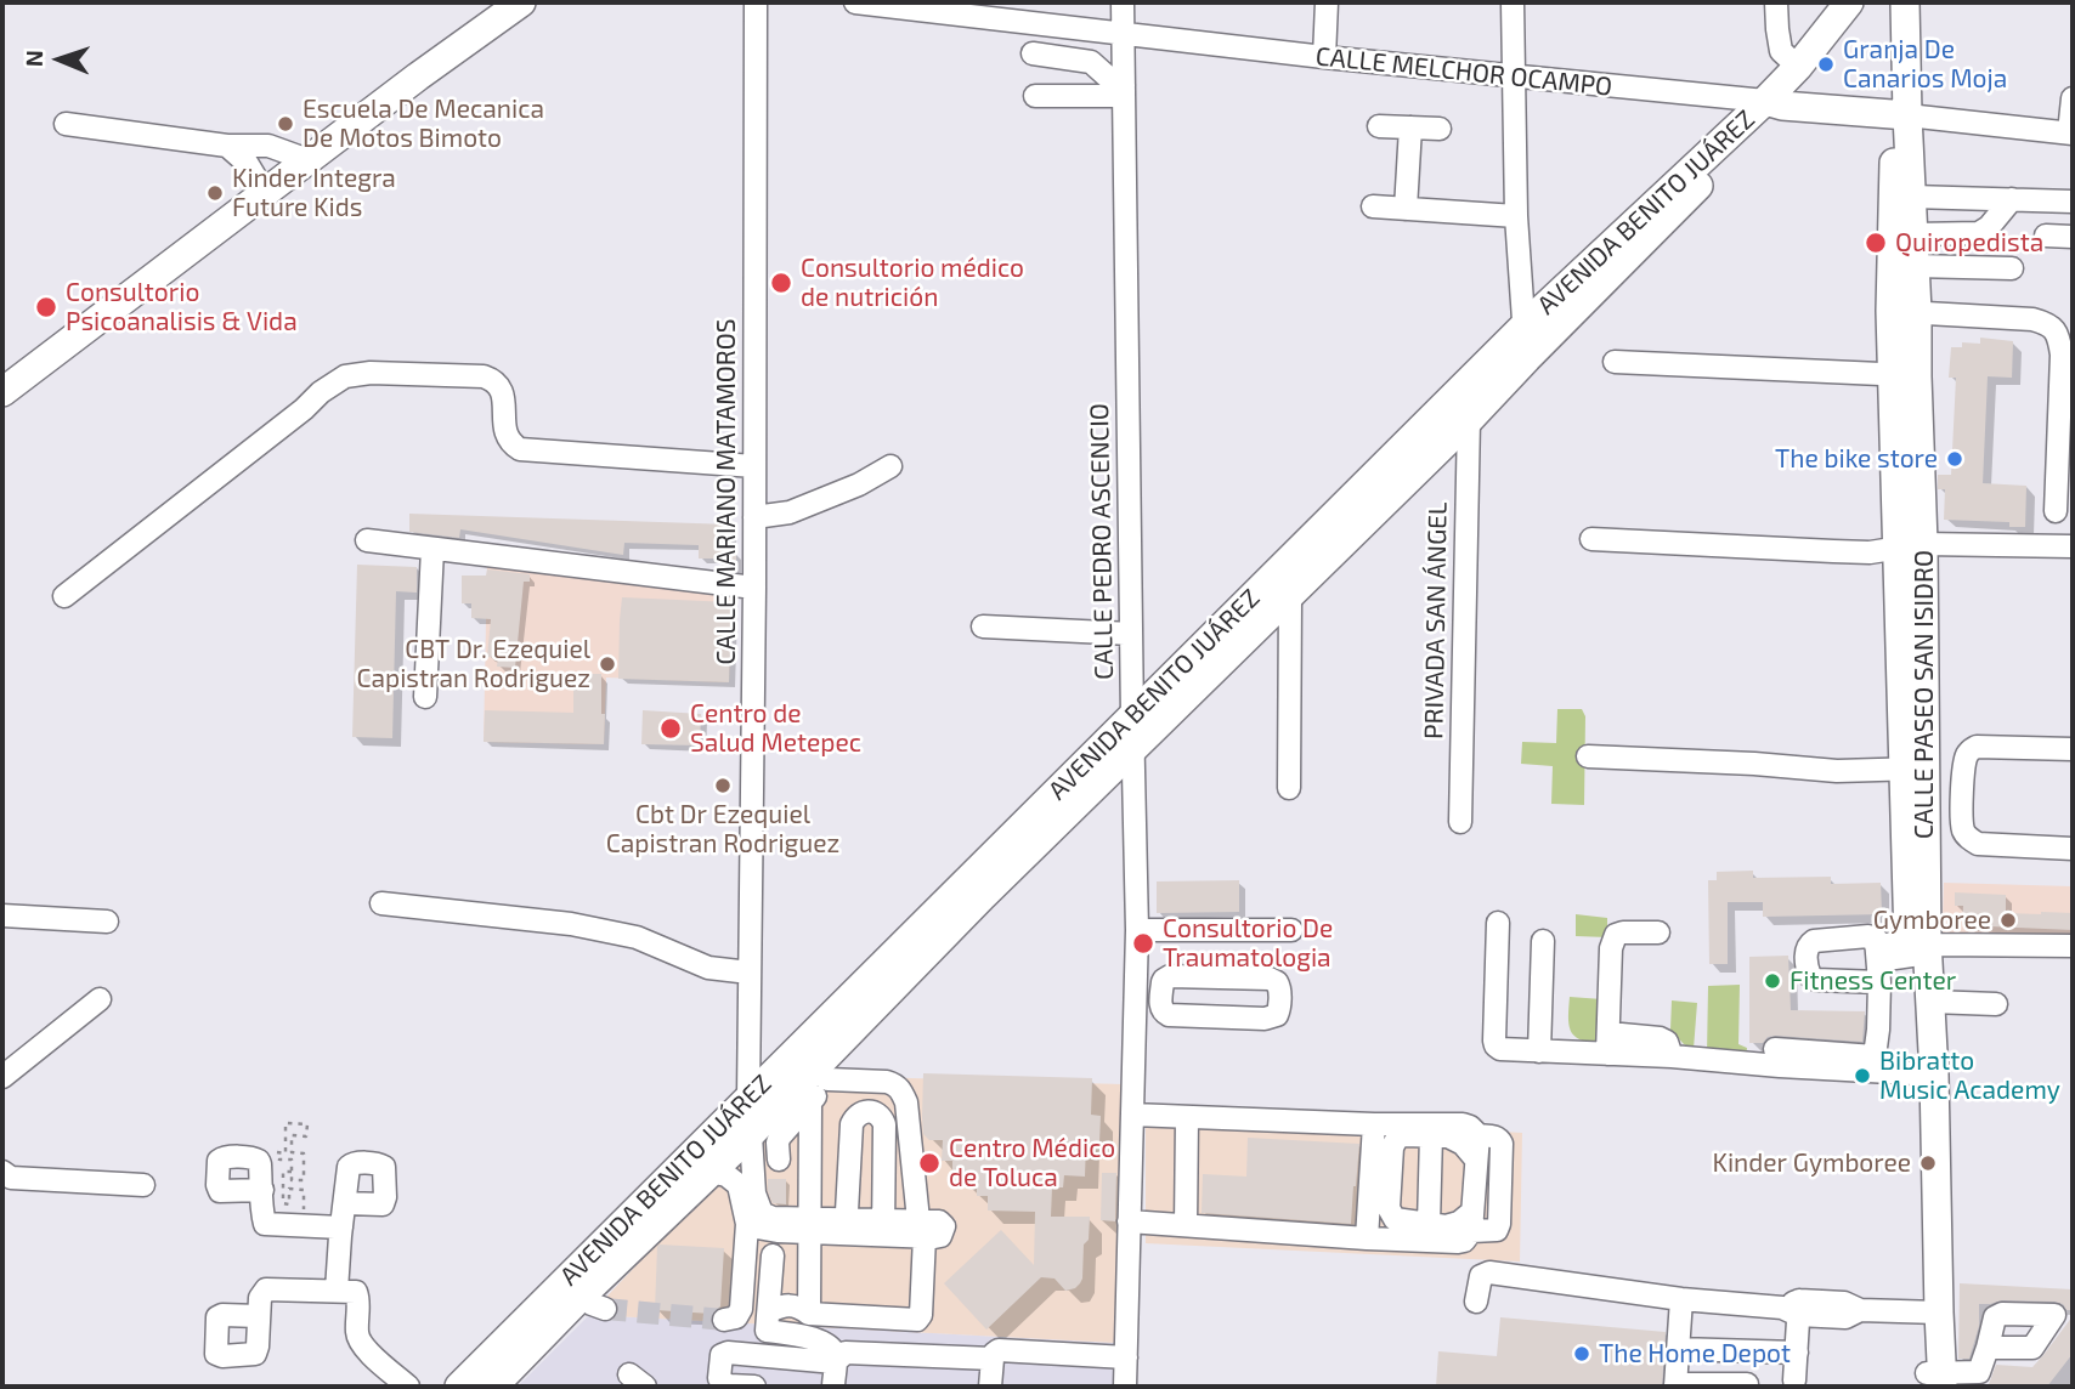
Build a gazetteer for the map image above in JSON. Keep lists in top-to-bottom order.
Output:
{
  "streets": {
    "main road": ["CALLE MELCHOR OCAMPO", "AVENIDA BENITO JUÁREZ", "CALLE PASEO SAN ISIDRO"],
    "street": ["CALLE MARIANO MATAMOROS", "CALLE PEDRO ASCENCIO", "PRIVADA SAN ÁNGEL"]
  },
  "crossings": [
    ["CALLE MELCHOR OCAMPO", "AVENIDA BENITO JUÁREZ"],
    ["CALLE MELCHOR OCAMPO", "CALLE PEDRO ASCENCIO"],
    ["CALLE MELCHOR OCAMPO", "CALLE PASEO SAN ISIDRO"],
    ["AVENIDA BENITO JUÁREZ", "CALLE MARIANO MATAMOROS"],
    ["AVENIDA BENITO JUÁREZ", "CALLE PEDRO ASCENCIO"],
    ["AVENIDA BENITO JUÁREZ", "PRIVADA SAN ÁNGEL"]
  ],
  "places": [
    "Granja De Canarios Moja",
    "Escuela De Mecanica De Motos Bimoto",
    "Kinder Integra Future Kids",
    "Quiropedista",
    "Consultorio médico de nutrición",
    "Consultorio Psicoanalisis & Vida",
    "The bike store",
    "CBT Dr. Ezequiel Capistran Rodriguez",
    "Centro de Salud Metepec",
    "Cbt Dr Ezequiel Capistran Rodriguez",
    "Gymboree",
    "Consultorio De Traumatologia",
    "Fitness Center",
    "Bibratto Music Academy",
    "Centro Médico de Toluca",
    "Kinder Gymboree",
    "The Home Depot"
  ],
  "north": "left"
}
